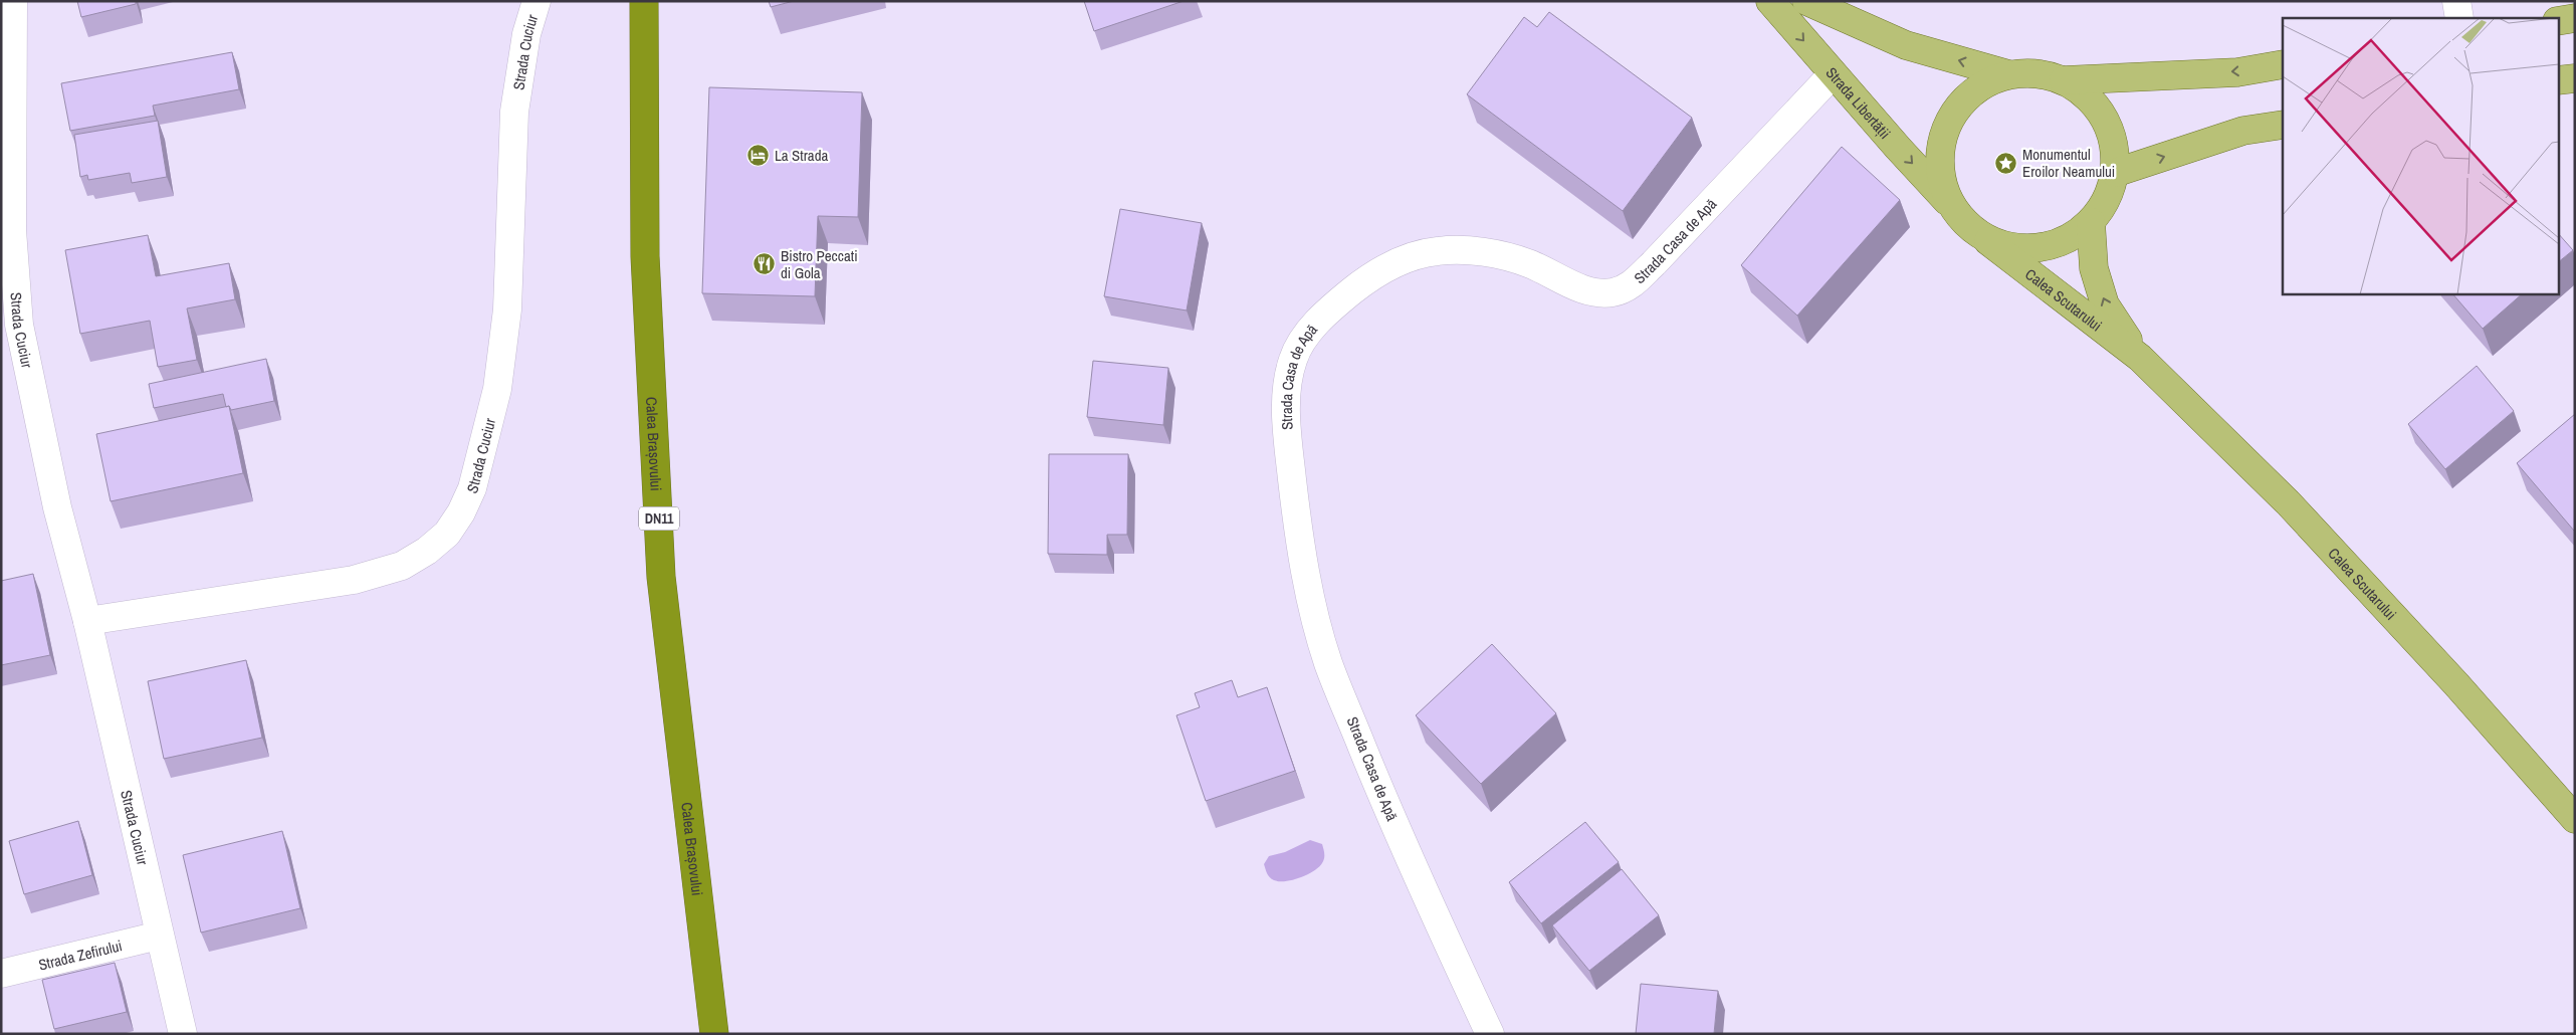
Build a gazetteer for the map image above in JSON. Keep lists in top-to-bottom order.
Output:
{
  "streets": {
    "highway": ["Calea Brașovului", "DN11"],
    "main road": ["Strada Libertății", "Calea Scutarului"],
    "street": ["Strada Cuciur", "Strada Casa de Apă", "Strada Zefirului"]
  },
  "crossings": [
    ["Strada Cuciur", "Strada Zefirului"],
    ["Strada Libertății", "Strada Casa de Apă"],
    ["Strada Libertății", "Calea Scutarului"]
  ],
  "one_way": ["Strada Libertății"],
  "places": {
    "hotel": ["La Strada"],
    "place": ["Monumentul Eroilor Neamului"],
    "restaurant": ["Bistro Peccati di Gola"]
  }
}
